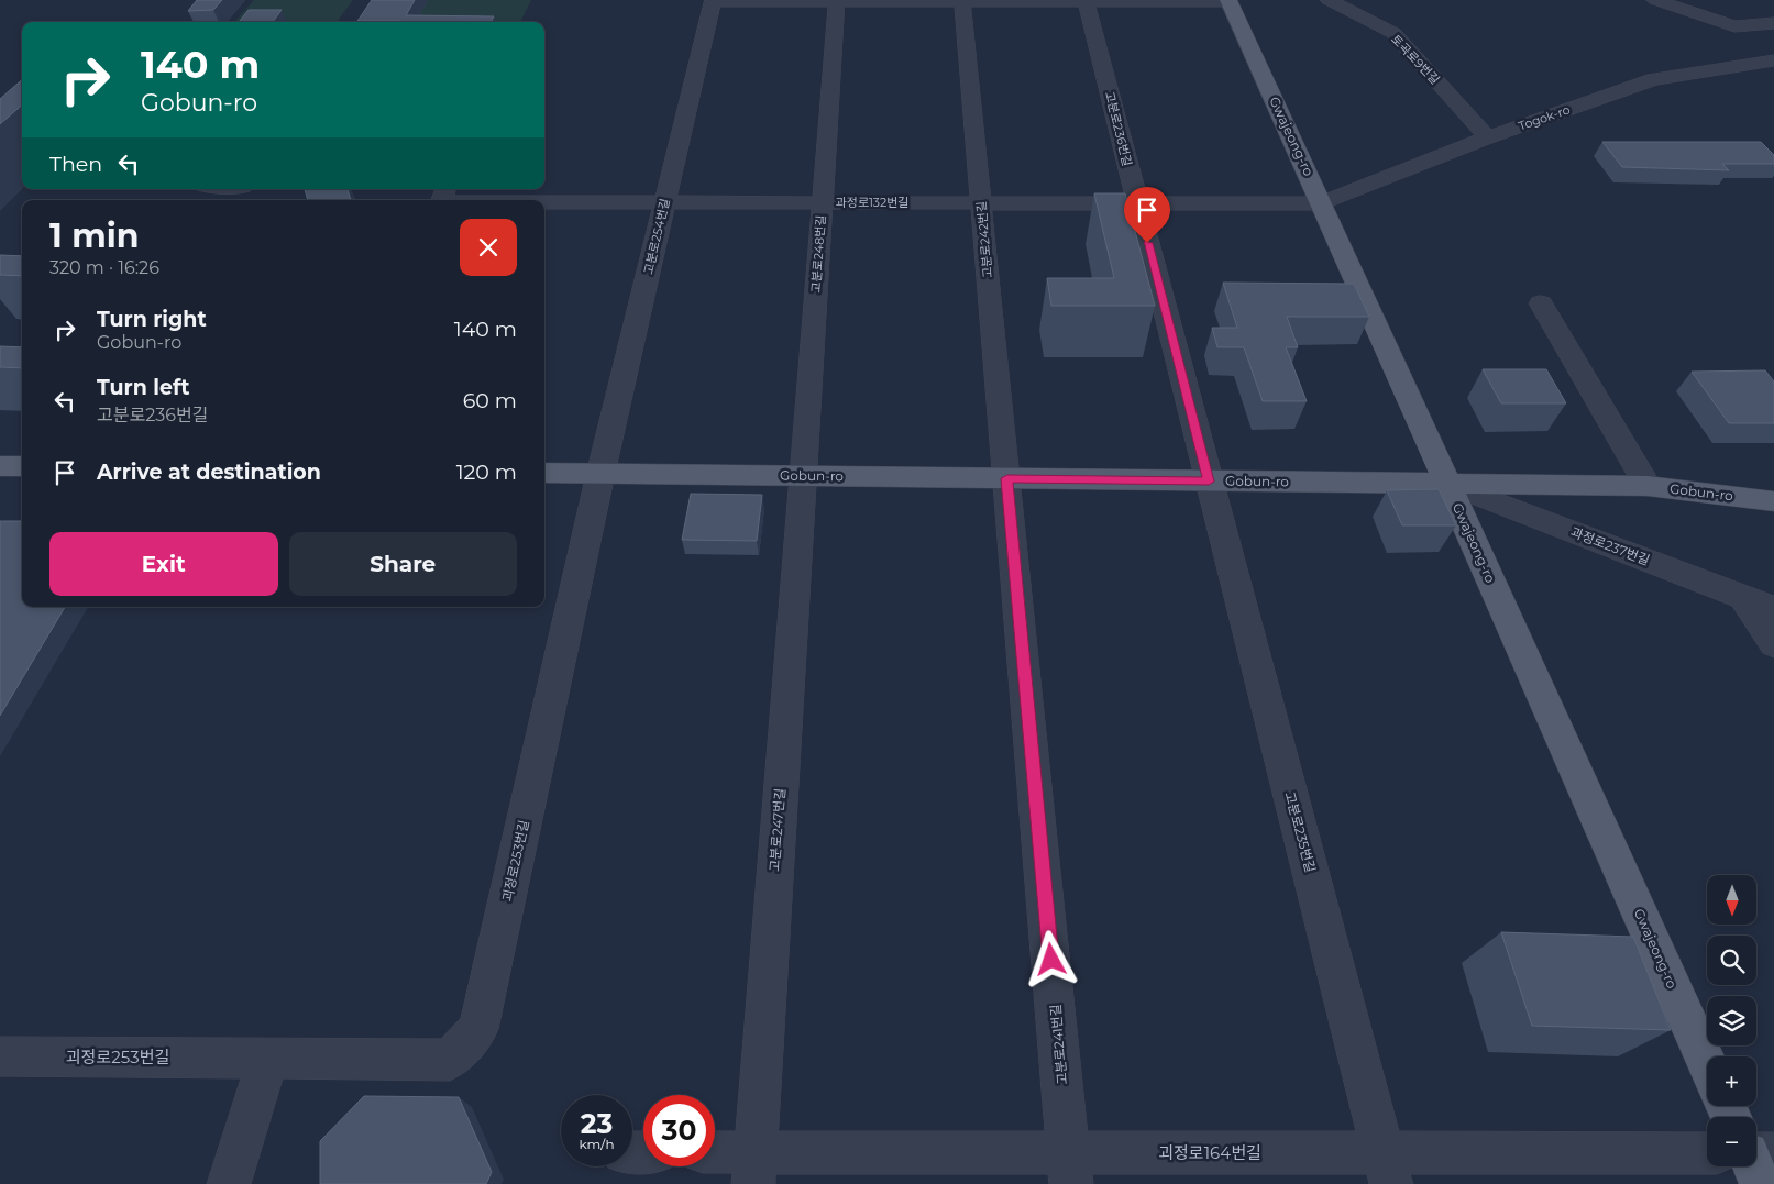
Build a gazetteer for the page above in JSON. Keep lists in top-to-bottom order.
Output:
{
  "streets": {
    "main road": ["Gwajeong-ro", "Gobun-ro"],
    "street": [
      "토곡로9번길",
      "Togok-ro",
      "고분로236번길",
      "과정로132번길",
      "고분로254번길",
      "고분로242번길",
      "고분로248번길",
      "과정로237번길",
      "고분로247번길",
      "고분로235번길",
      "괴정로253번길",
      "고분로241번길",
      "괴정로164번길"
    ]
  },
  "crossings": [
    ["토곡로9번길", "Togok-ro"],
    ["Togok-ro", "Gwajeong-ro"],
    ["Togok-ro", "과정로132번길"],
    ["고분로236번길", "과정로132번길"],
    ["고분로236번길", "Gobun-ro"],
    ["고분로236번길", "고분로235번길"],
    ["Gwajeong-ro", "과정로132번길"],
    ["Gwajeong-ro", "Gobun-ro"],
    ["Gwajeong-ro", "과정로237번길"],
    ["과정로132번길", "고분로254번길"],
    ["과정로132번길", "고분로242번길"],
    ["과정로132번길", "고분로248번길"],
    ["고분로254번길", "Gobun-ro"],
    ["고분로254번길", "괴정로253번길"],
    ["고분로242번길", "Gobun-ro"],
    ["고분로242번길", "고분로241번길"],
    ["고분로248번길", "Gobun-ro"],
    ["고분로248번길", "고분로247번길"],
    ["Gobun-ro", "과정로237번길"],
    ["Gobun-ro", "고분로247번길"],
    ["Gobun-ro", "고분로235번길"],
    ["Gobun-ro", "괴정로253번길"],
    ["Gobun-ro", "고분로241번길"],
    ["고분로247번길", "괴정로164번길"],
    ["고분로235번길", "괴정로164번길"],
    ["고분로241번길", "괴정로164번길"]
  ],
  "north": "bottom",
  "page": {
    "turn": ["140 m", "Gobun-ro"],
    "then": "Then",
    "heading": ["1 min", "320 m · 16:26"],
    "list": [
      {
        "name": "Turn right",
        "note": "Gobun-ro",
        "value": "140 m"
      },
      {
        "name": "Turn left",
        "note": "고분로236번길",
        "value": "60 m"
      },
      {
        "name": "Arrive at destination",
        "value": "120 m"
      }
    ],
    "buttons": ["Exit", "Share"],
    "map_buttons": ["+", "−"],
    "speed": "23 km/h",
    "limit": "30"
  }
}
